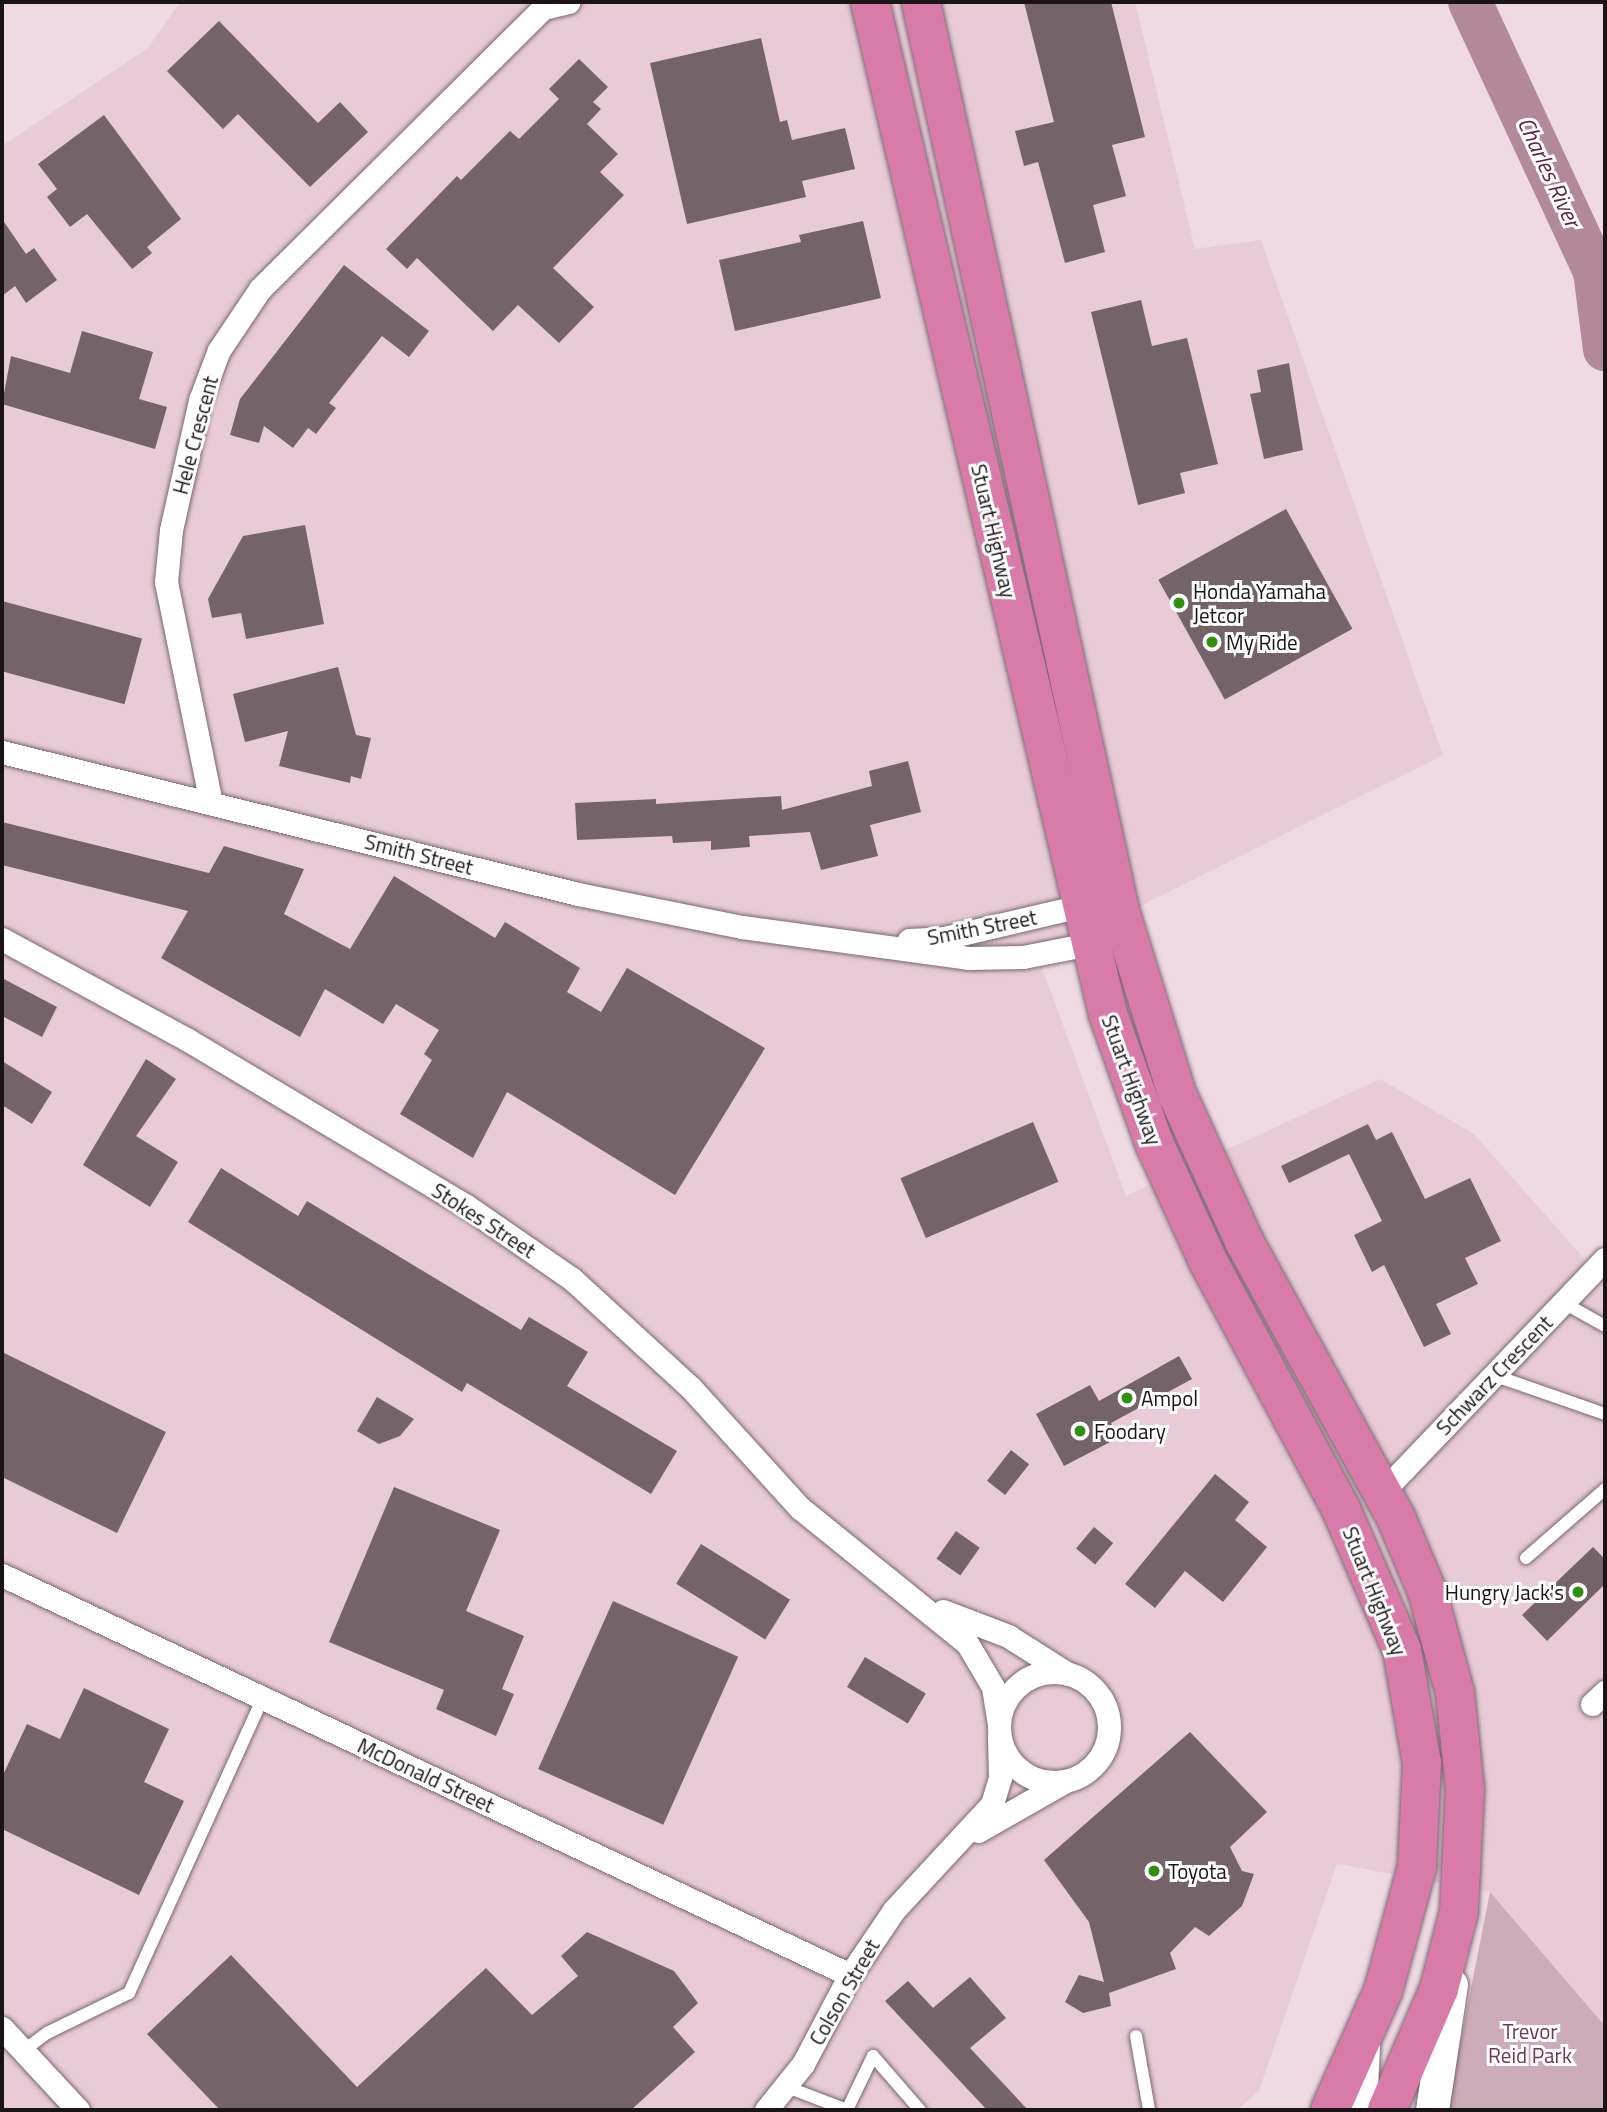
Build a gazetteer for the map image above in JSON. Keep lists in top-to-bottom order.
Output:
{
  "streets": {
    "highway": ["Stuart Highway"],
    "street": [
      "Hele Crescent",
      "Smith Street",
      "Stokes Street",
      "Schwarz Crescent",
      "McDonald Street",
      "Colson Street"
    ]
  },
  "crossings": [
    ["Hele Crescent", "Smith Street"],
    ["Stuart Highway", "Smith Street"],
    ["Stuart Highway", "Schwarz Crescent"],
    ["McDonald Street", "Colson Street"]
  ],
  "water": ["Charles River"],
  "parks": ["Trevor Reid Park"],
  "places": [
    "Honda Yamaha Jetcor",
    "My Ride",
    "Ampol",
    "Foodary",
    "Hungry Jack's",
    "Toyota"
  ]
}
